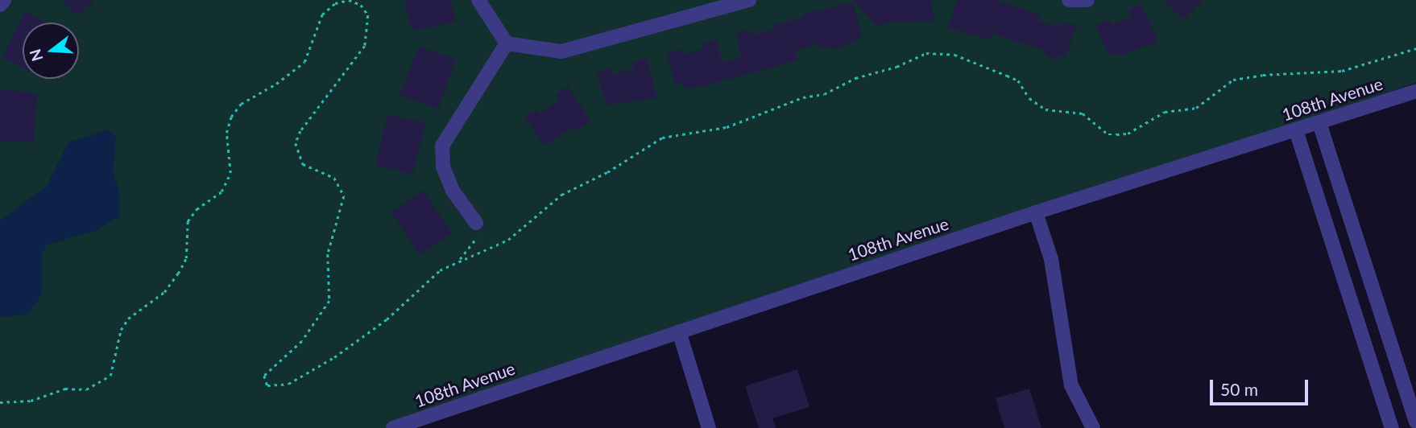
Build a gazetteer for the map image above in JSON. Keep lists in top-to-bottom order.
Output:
{
  "streets": {
    "street": ["108th Avenue"]
  },
  "scale_bar": "50 m",
  "north": "left"
}
